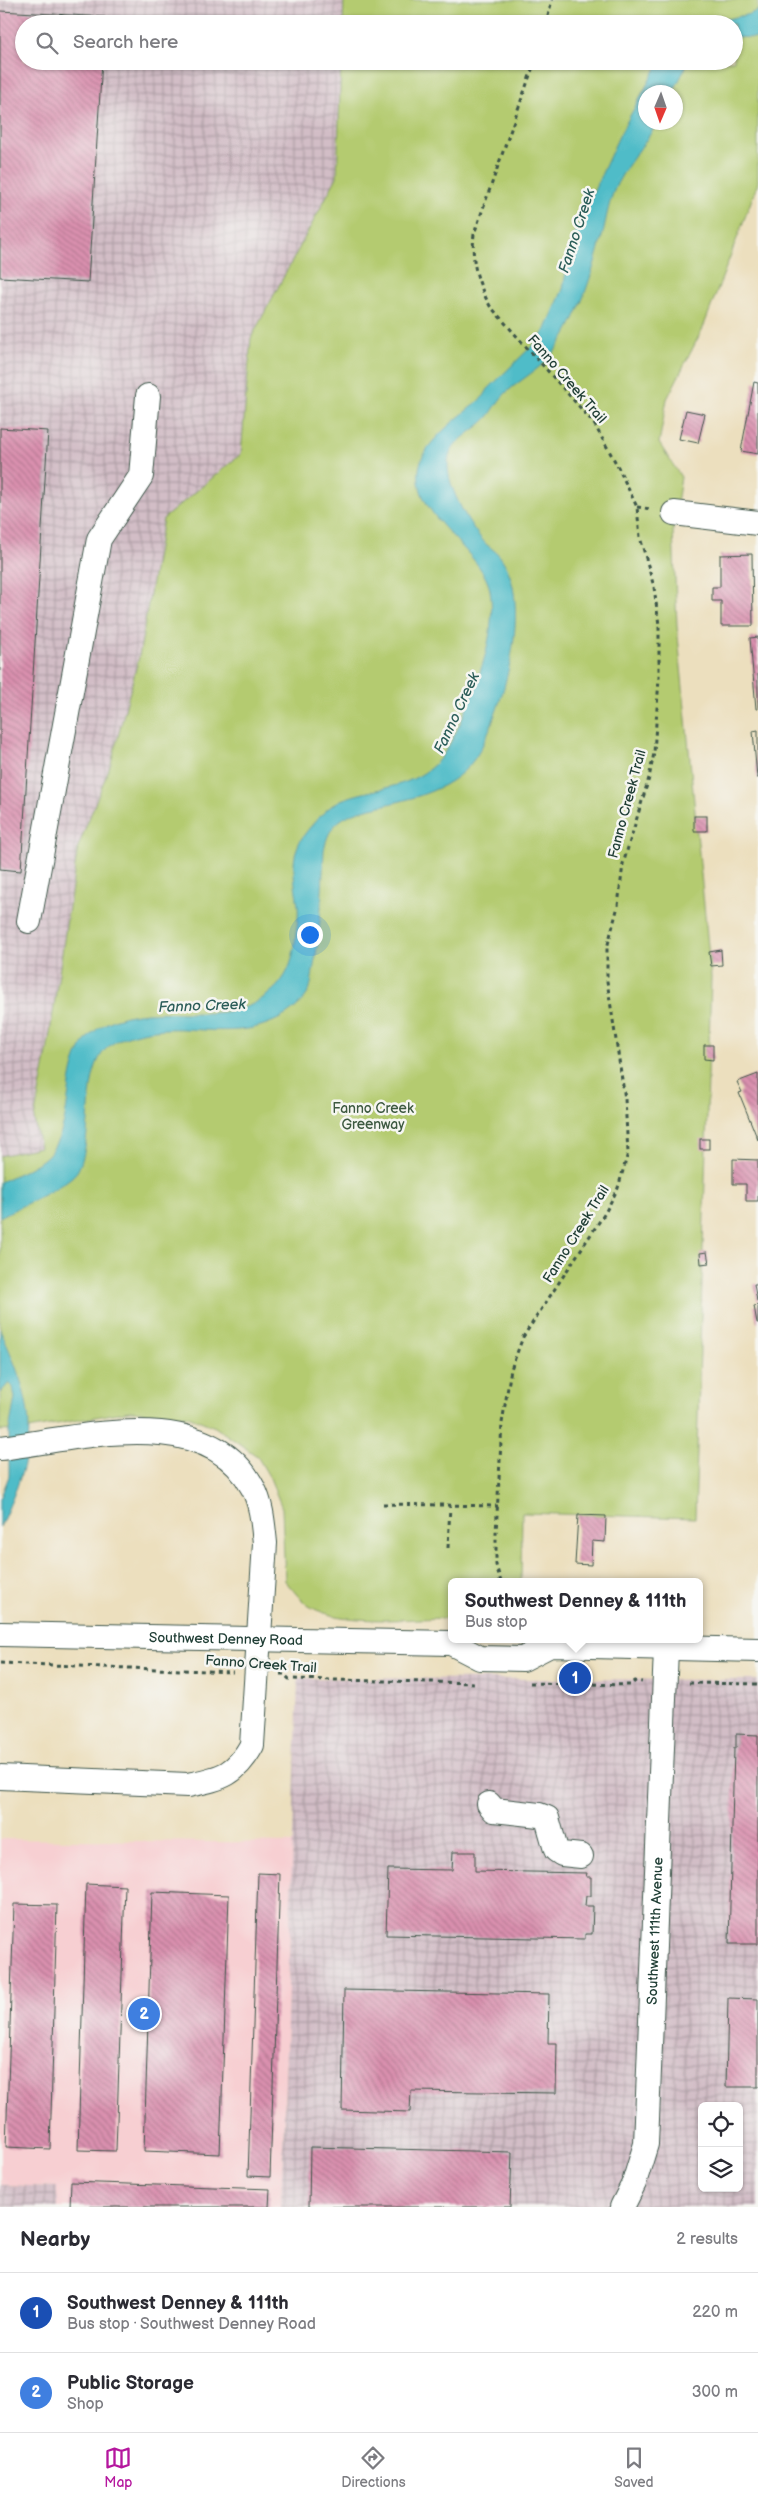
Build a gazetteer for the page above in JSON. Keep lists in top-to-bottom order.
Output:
{
  "streets": {
    "street": ["Southwest Denney Road", "Southwest 111th Avenue"],
    "path": ["Fanno Creek Trail"]
  },
  "crossings": [
    ["Southwest Denney Road", "Southwest 111th Avenue"]
  ],
  "water": ["Fanno Creek"],
  "parks": ["Fanno Creek Greenway"],
  "north": "bottom",
  "page": {
    "search": "Search here",
    "popup": ["Southwest Denney & 111th", "Bus stop"],
    "pins": ["1", "2"],
    "heading": ["Nearby", "2 results"],
    "list": [
      {
        "mark": "1",
        "name": "Southwest Denney & 111th",
        "note": "Bus stop · Southwest Denney Road",
        "value": "220 m"
      },
      {
        "mark": "2",
        "name": "Public Storage",
        "note": "Shop",
        "value": "300 m"
      }
    ],
    "nav": ["Map", "Directions", "Saved"]
  }
}
